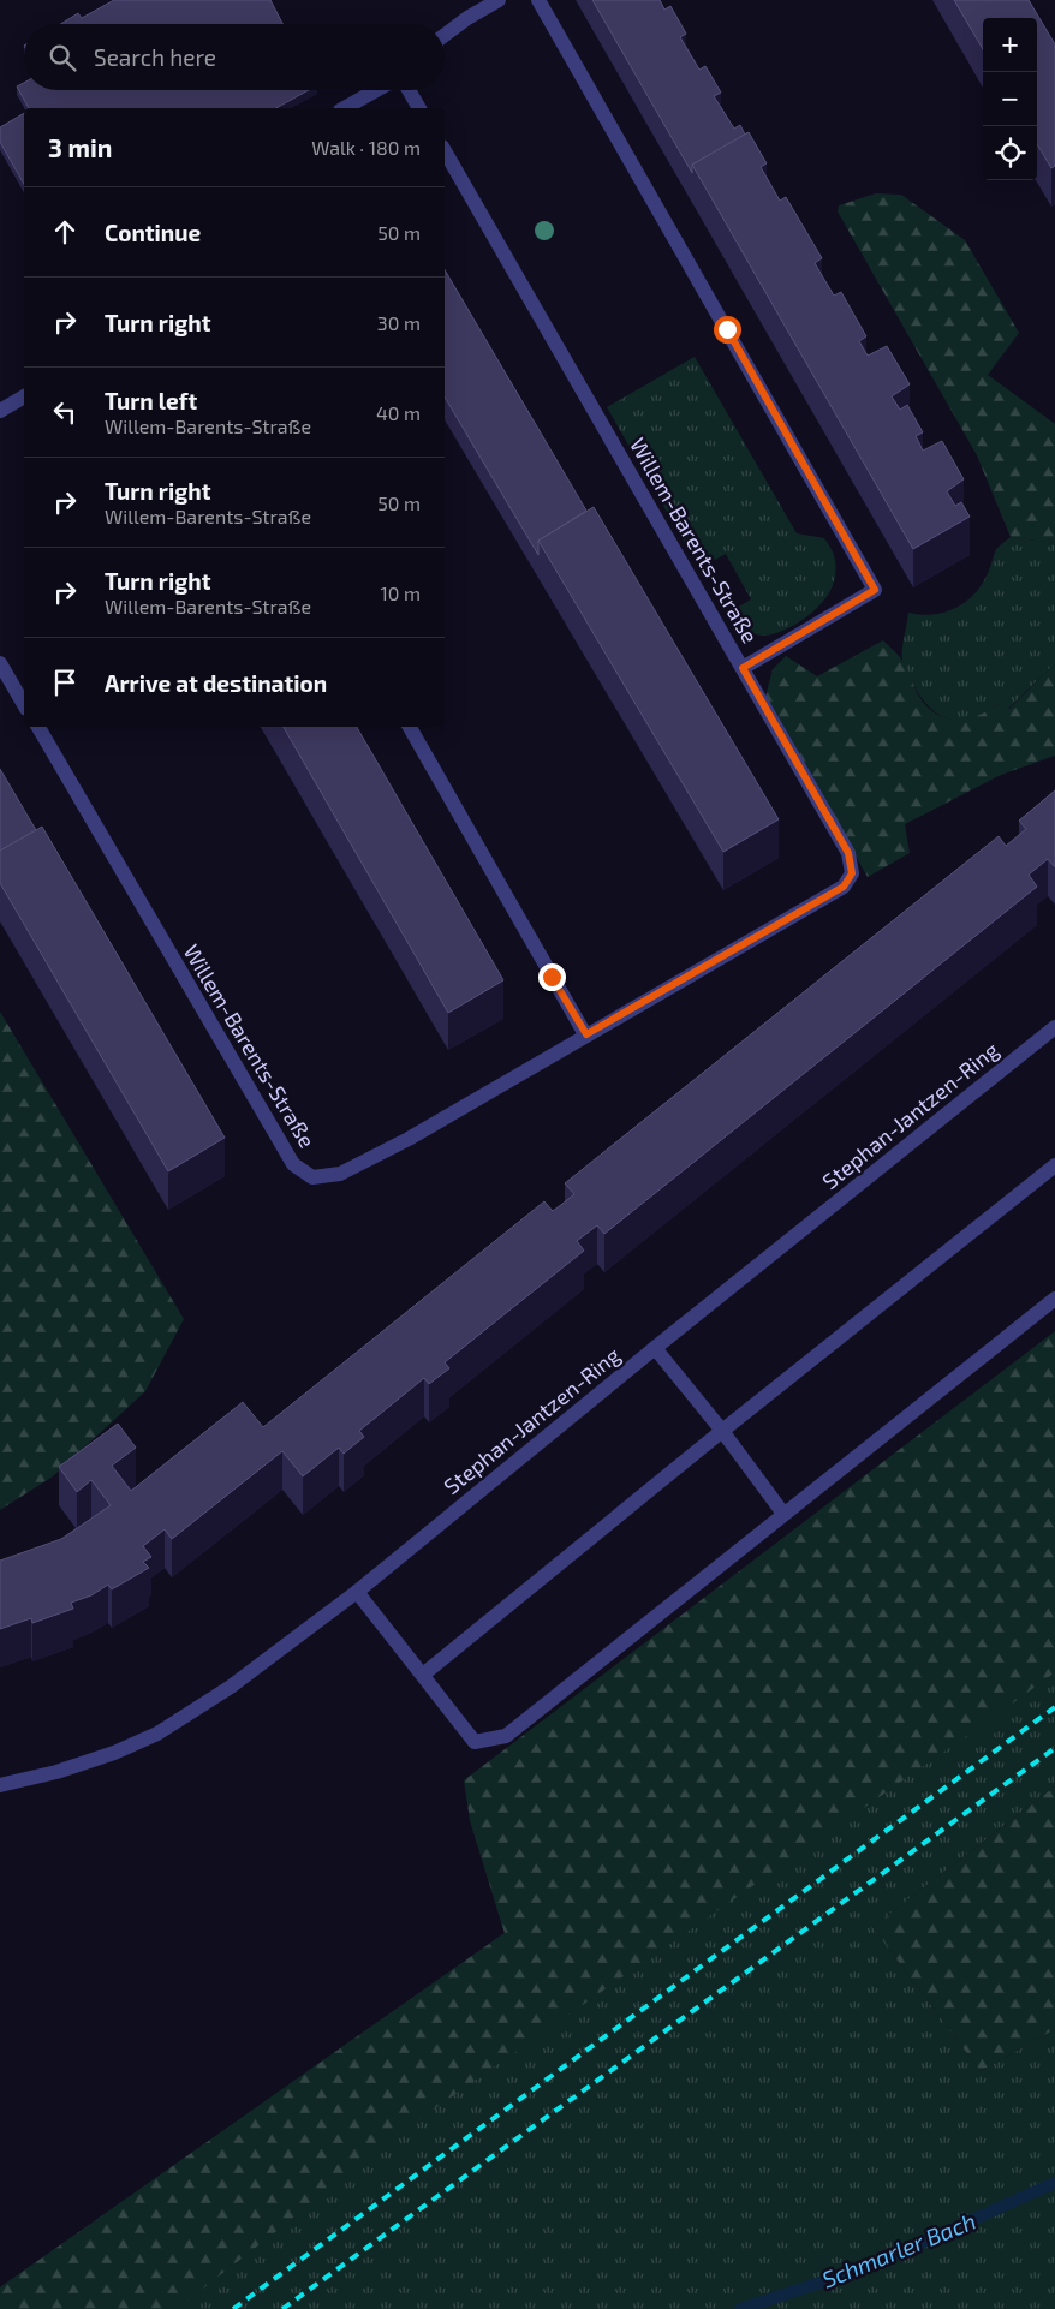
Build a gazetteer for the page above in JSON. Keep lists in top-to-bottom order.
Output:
{
  "streets": {
    "street": ["Willem-Barents-Straße", "Stephan-Jantzen-Ring"]
  },
  "water": ["Schmarler Bach"],
  "page": {
    "map_buttons": ["+", "−"],
    "search": "Search here",
    "heading": ["3 min", "Walk · 180 m"],
    "list": [
      ["Continue", "50 m"],
      ["Turn right", "30 m"],
      ["Turn left", "Willem-Barents-Straße", "40 m"],
      ["Turn right", "Willem-Barents-Straße", "50 m"],
      ["Turn right", "Willem-Barents-Straße", "10 m"],
      "Arrive at destination"
    ]
  }
}
